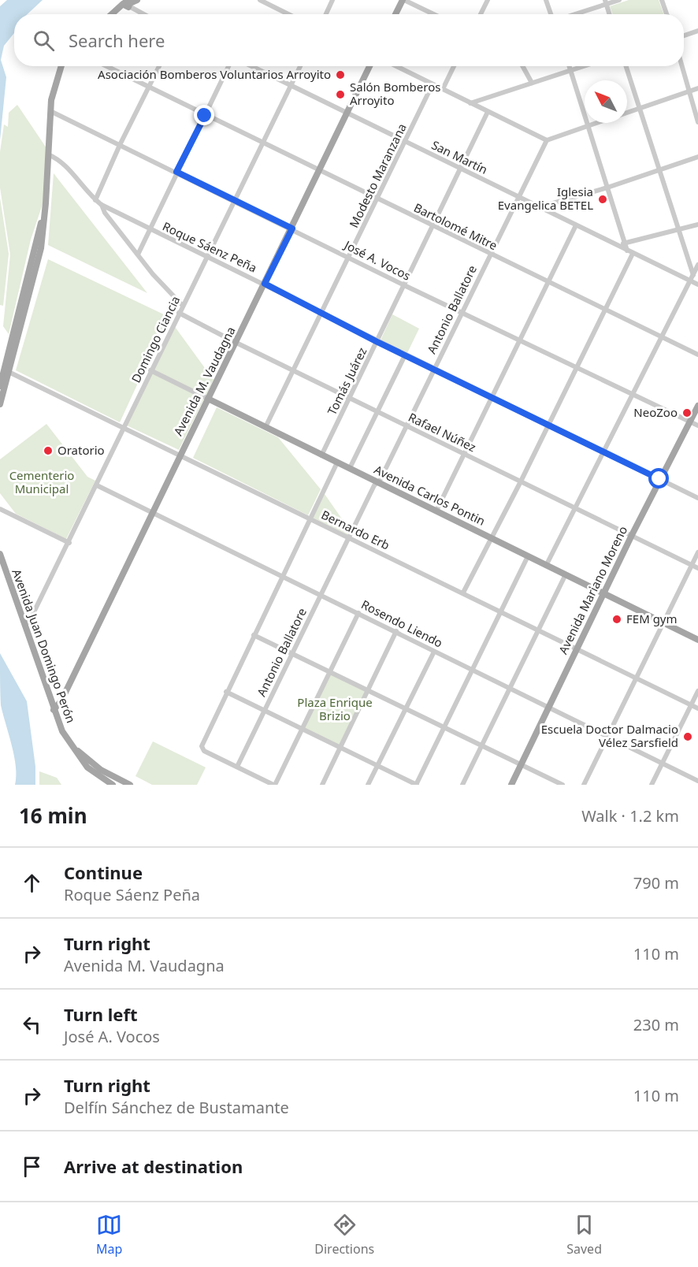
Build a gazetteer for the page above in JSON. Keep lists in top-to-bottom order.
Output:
{
  "streets": {
    "main road": [
      "Avenida M. Vaudagna",
      "Avenida Carlos Pontin",
      "Avenida Mariano Moreno",
      "Avenida Juan Domingo Perón"
    ],
    "street": [
      "San Martín",
      "Modesto Maranzana",
      "Bartolomé Mitre",
      "Roque Sáenz Peña",
      "José A. Vocos",
      "Antonio Ballatore",
      "Domingo Ciancia",
      "Tomás Juárez",
      "Rafael Núñez",
      "Bernardo Erb",
      "Rosendo Liendo"
    ]
  },
  "crossings": [
    ["San Martín", "Modesto Maranzana"],
    ["San Martín", "Antonio Ballatore"],
    ["San Martín", "Domingo Ciancia"],
    ["San Martín", "Avenida M. Vaudagna"],
    ["San Martín", "Tomás Juárez"],
    ["Modesto Maranzana", "Bartolomé Mitre"],
    ["Modesto Maranzana", "Roque Sáenz Peña"],
    ["Modesto Maranzana", "José A. Vocos"],
    ["Modesto Maranzana", "Rafael Núñez"],
    ["Modesto Maranzana", "Avenida Carlos Pontin"],
    ["Bartolomé Mitre", "Antonio Ballatore"],
    ["Bartolomé Mitre", "Domingo Ciancia"],
    ["Bartolomé Mitre", "Avenida M. Vaudagna"],
    ["Bartolomé Mitre", "Tomás Juárez"],
    ["Roque Sáenz Peña", "Antonio Ballatore"],
    ["Roque Sáenz Peña", "Domingo Ciancia"],
    ["Roque Sáenz Peña", "Avenida M. Vaudagna"],
    ["Roque Sáenz Peña", "Tomás Juárez"],
    ["Roque Sáenz Peña", "Avenida Mariano Moreno"],
    ["José A. Vocos", "Antonio Ballatore"],
    ["José A. Vocos", "Domingo Ciancia"],
    ["José A. Vocos", "Avenida M. Vaudagna"],
    ["José A. Vocos", "Tomás Juárez"],
    ["José A. Vocos", "Avenida Mariano Moreno"],
    ["Antonio Ballatore", "Rafael Núñez"],
    ["Antonio Ballatore", "Avenida Carlos Pontin"],
    ["Antonio Ballatore", "Bernardo Erb"],
    ["Antonio Ballatore", "Rosendo Liendo"],
    ["Domingo Ciancia", "Rafael Núñez"],
    ["Domingo Ciancia", "Avenida Carlos Pontin"],
    ["Domingo Ciancia", "Bernardo Erb"],
    ["Domingo Ciancia", "Rosendo Liendo"],
    ["Domingo Ciancia", "Avenida Juan Domingo Perón"],
    ["Avenida M. Vaudagna", "Rafael Núñez"],
    ["Avenida M. Vaudagna", "Avenida Carlos Pontin"],
    ["Avenida M. Vaudagna", "Bernardo Erb"],
    ["Avenida M. Vaudagna", "Rosendo Liendo"],
    ["Avenida M. Vaudagna", "Avenida Juan Domingo Perón"],
    ["Tomás Juárez", "Rafael Núñez"],
    ["Tomás Juárez", "Avenida Carlos Pontin"],
    ["Rafael Núñez", "Avenida Mariano Moreno"],
    ["Avenida Carlos Pontin", "Avenida Mariano Moreno"],
    ["Bernardo Erb", "Avenida Mariano Moreno"],
    ["Avenida Mariano Moreno", "Rosendo Liendo"]
  ],
  "parks": ["Cementerio Municipal", "Plaza Enrique Brizio"],
  "places": [
    "Asociación Bomberos Voluntarios Arroyito",
    "Salón Bomberos Arroyito",
    "Iglesia Evangelica BETEL",
    "NeoZoo",
    "Oratorio",
    "FEM gym",
    "Escuela Doctor Dalmacio Vélez Sarsfield"
  ],
  "north": "top left",
  "page": {
    "search": "Search here",
    "heading": ["16 min", "Walk · 1.2 km"],
    "list": [
      ["Continue", "Roque Sáenz Peña", "790 m"],
      ["Turn right", "Avenida M. Vaudagna", "110 m"],
      ["Turn left", "José A. Vocos", "230 m"],
      ["Turn right", "Delfín Sánchez de Bustamante", "110 m"],
      "Arrive at destination"
    ],
    "nav": ["Map", "Directions", "Saved"]
  }
}
